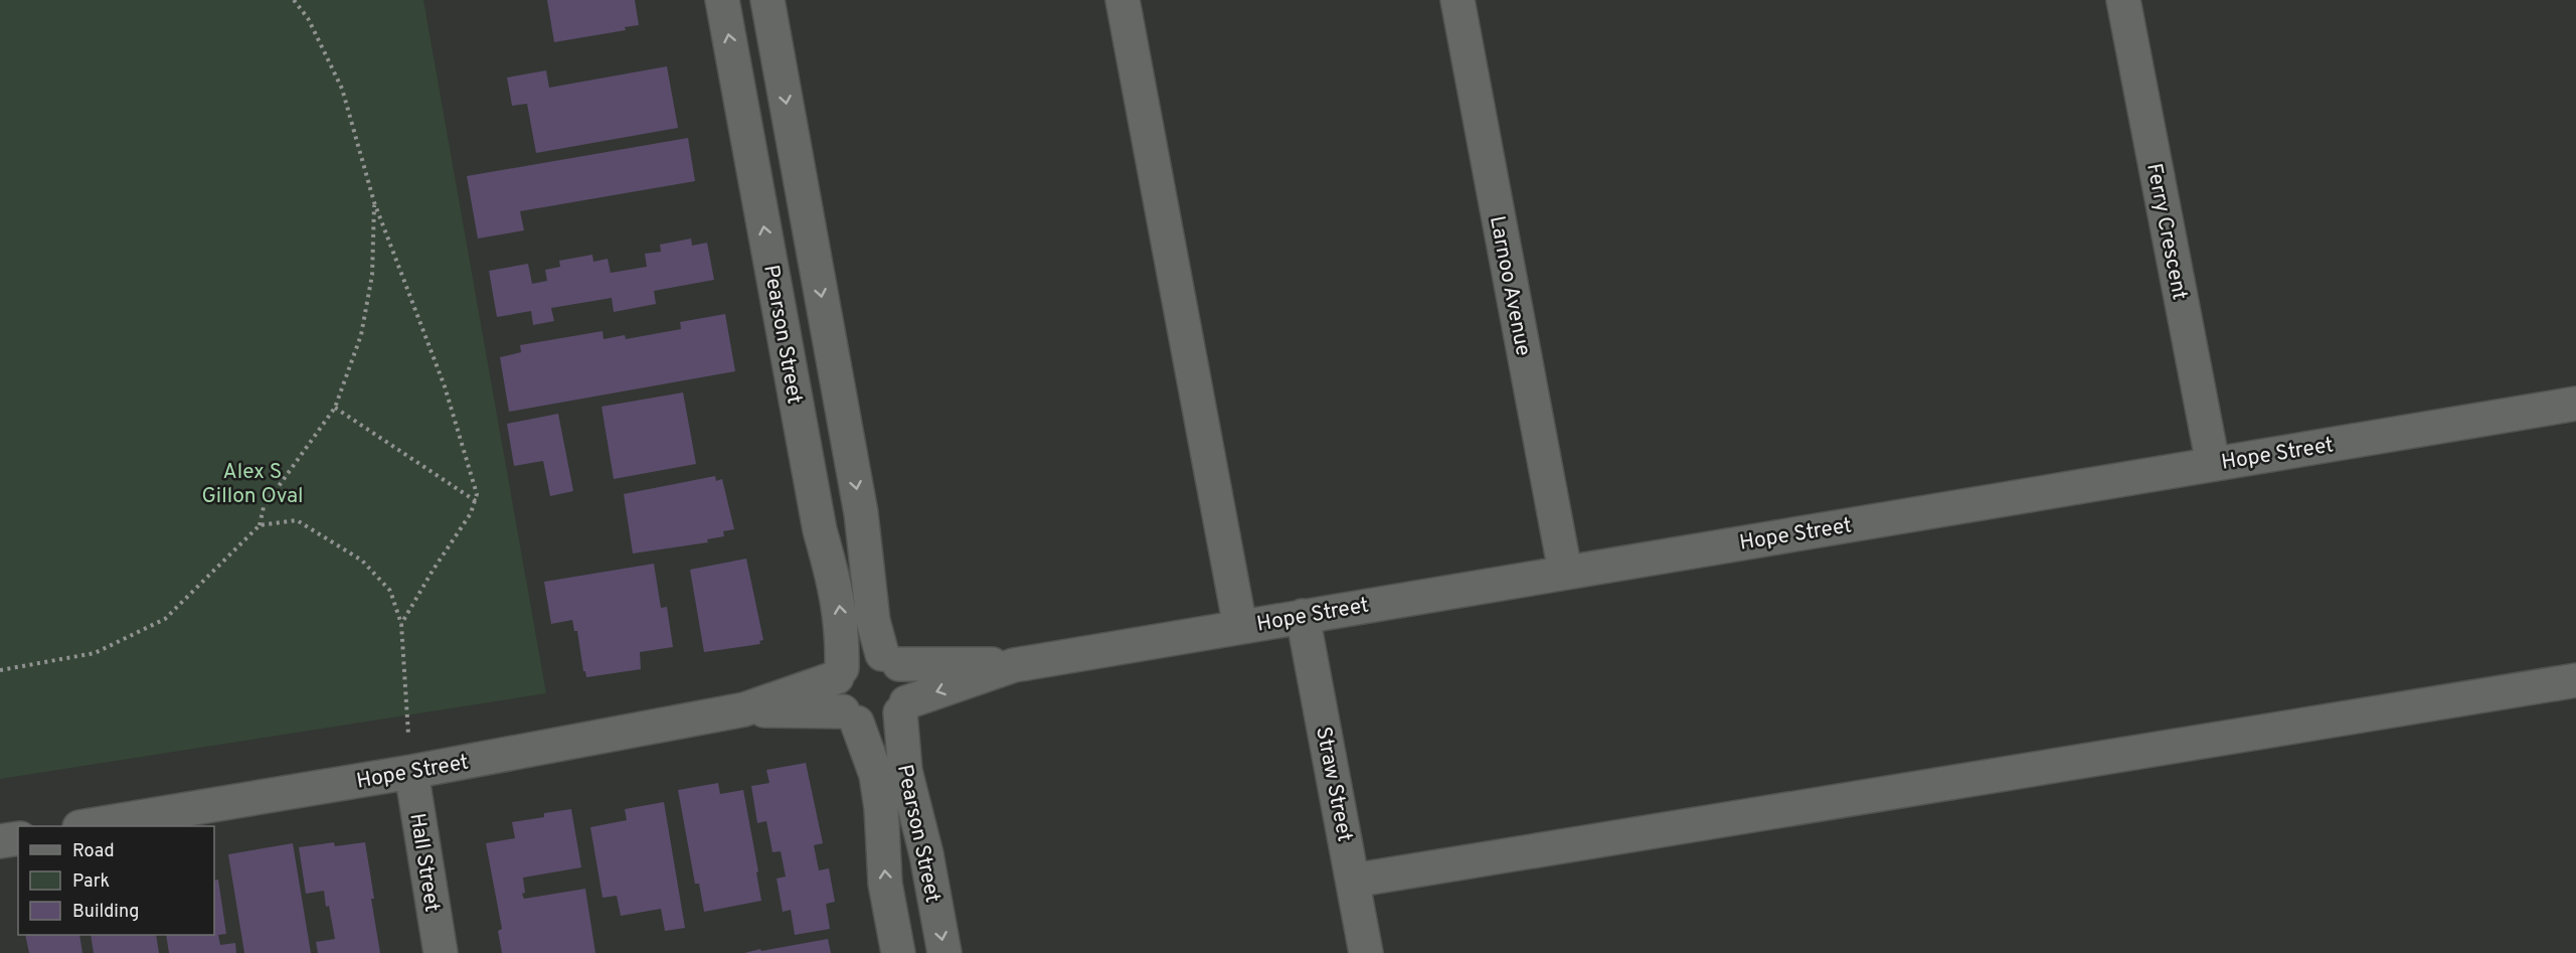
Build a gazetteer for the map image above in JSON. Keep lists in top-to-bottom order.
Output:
{
  "streets": {
    "street": [
      "Ferry Crescent",
      "Larnoo Avenue",
      "Pearson Street",
      "Hope Street",
      "Straw Street",
      "Hall Street"
    ]
  },
  "crossings": [
    ["Ferry Crescent", "Hope Street"],
    ["Larnoo Avenue", "Hope Street"],
    ["Pearson Street", "Hope Street"],
    ["Hope Street", "Straw Street"],
    ["Hope Street", "Hall Street"]
  ],
  "parks": ["Alex S Gillon Oval"],
  "legend": ["Road", "Park", "Building"]
}
